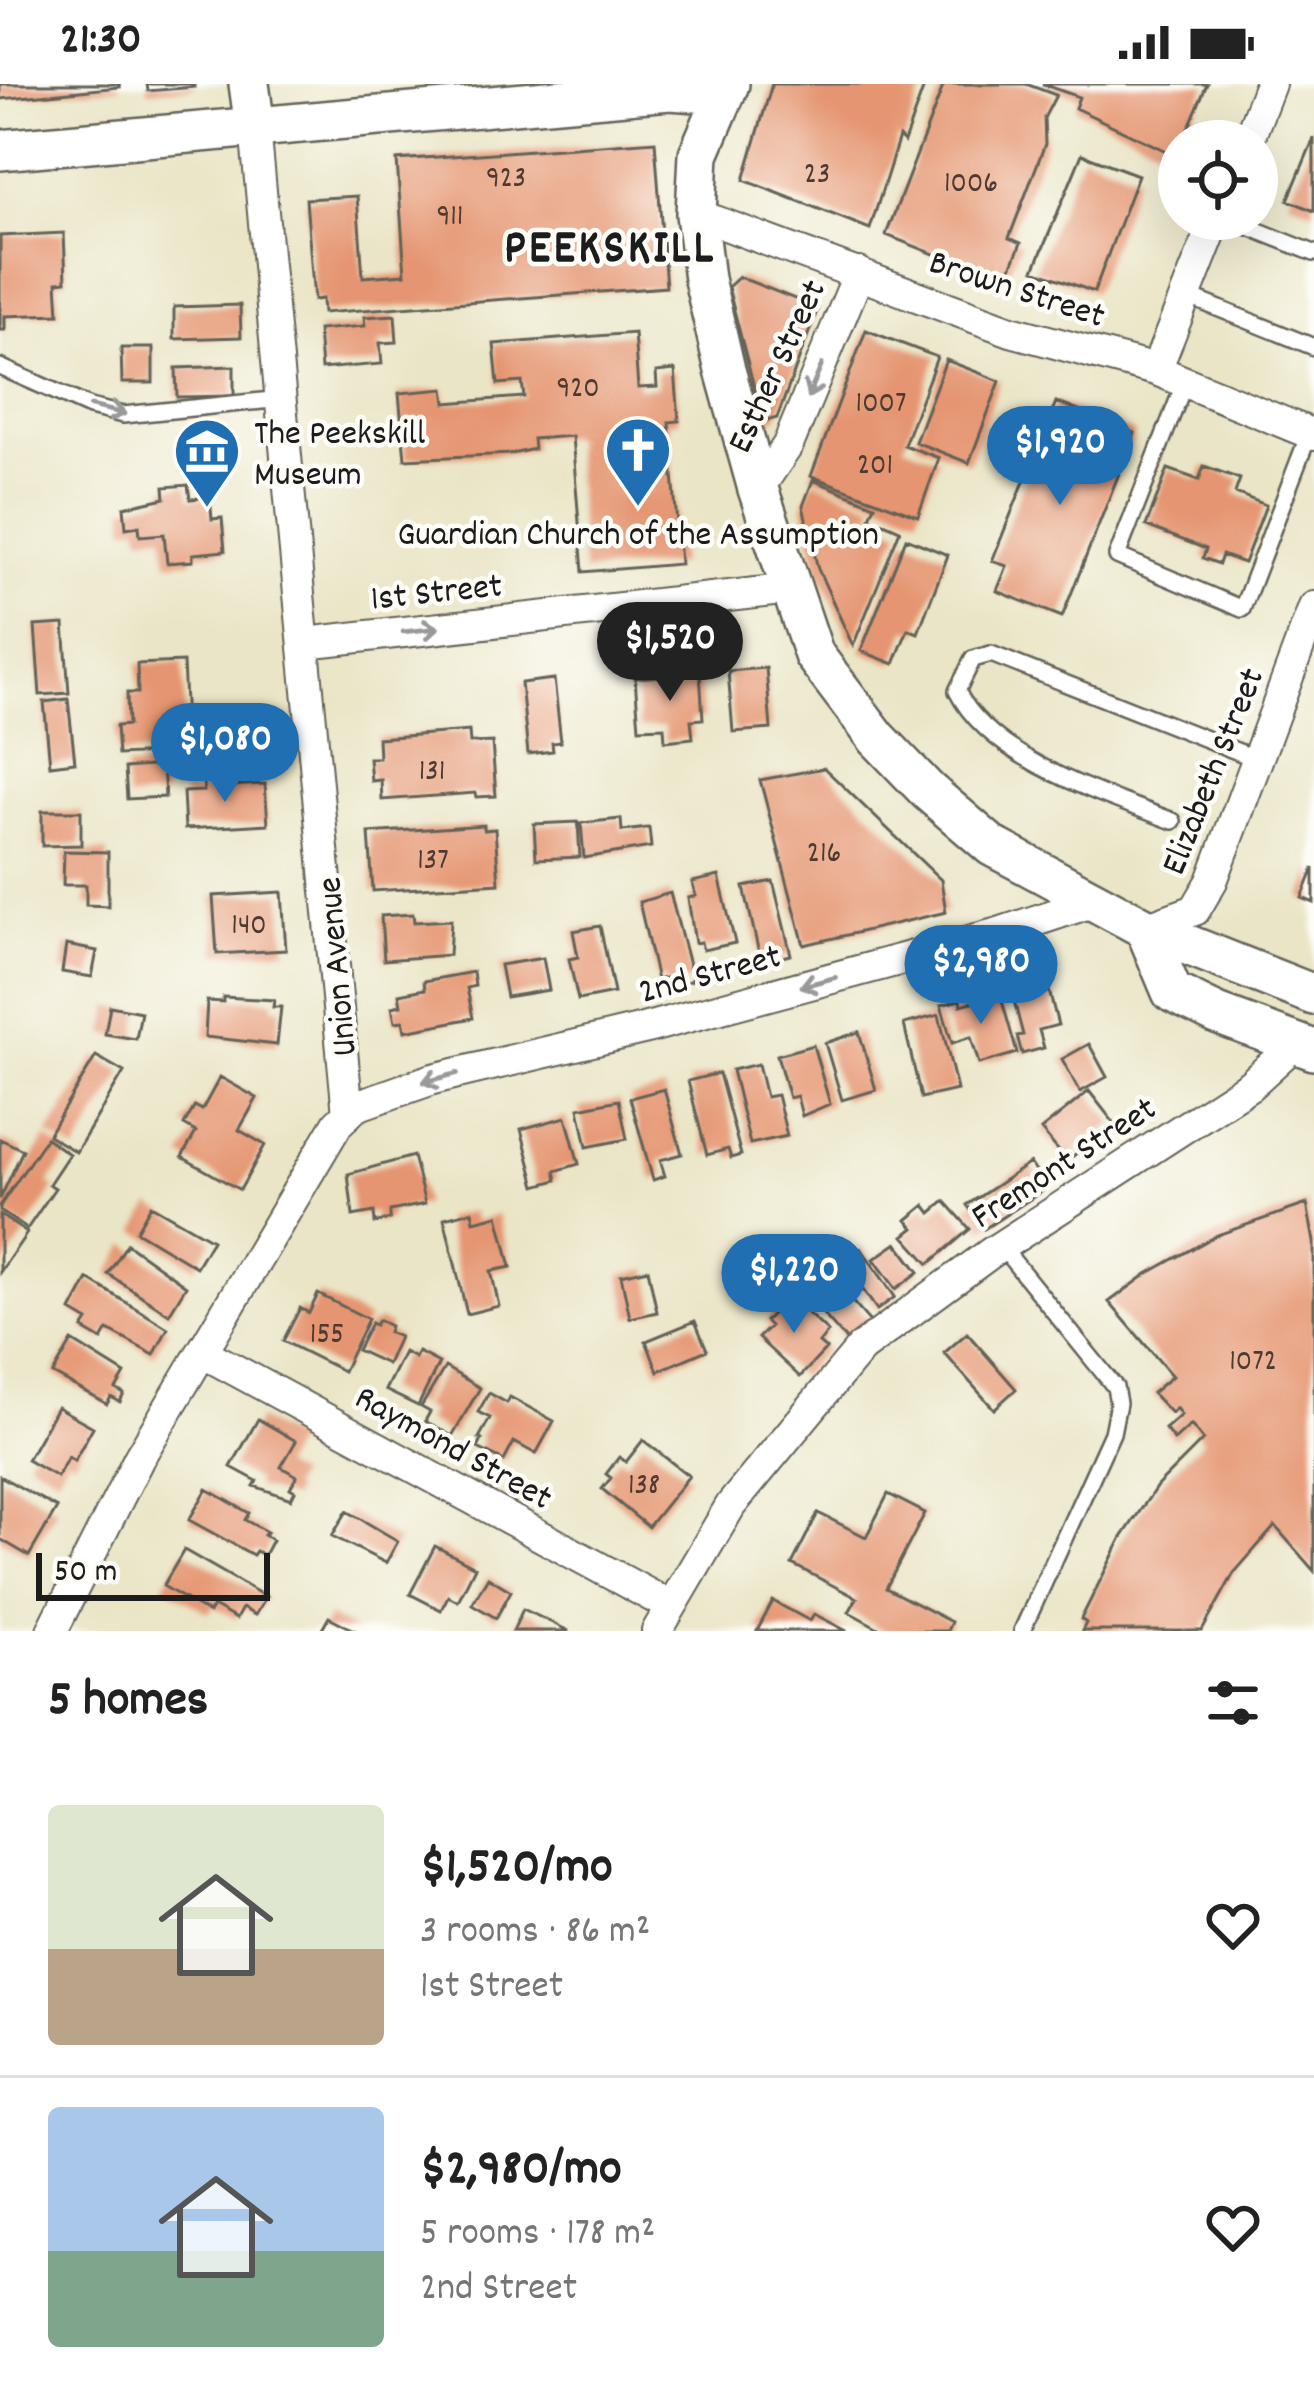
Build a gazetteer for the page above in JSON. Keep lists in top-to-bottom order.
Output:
{
  "streets": {
    "street": [
      "Brown Street",
      "Esther Street",
      "1st Street",
      "Elizabeth Street",
      "Union Avenue",
      "2nd Street",
      "Fremont Street",
      "Raymond Street"
    ]
  },
  "crossings": [
    ["Brown Street", "Esther Street"],
    ["1st Street", "Union Avenue"],
    ["Union Avenue", "2nd Street"],
    ["Fremont Street", "Raymond Street"]
  ],
  "one_way": ["Esther Street", "1st Street", "2nd Street"],
  "districts": ["PEEKSKILL"],
  "places": {
    "church": ["Guardian Church of the Assumption"],
    "museum": ["The Peekskill Museum"]
  },
  "house_numbers": [
    "23",
    "923",
    "1006",
    "911",
    "920",
    "1007",
    "201",
    "131",
    "216",
    "137",
    "140",
    "155",
    "1072",
    "138"
  ],
  "scale_bar": "50 m",
  "page": {
    "status": "21:30",
    "price": [
      "$1,920",
      "$1,520",
      "$1,080",
      "$2,980",
      "$1,220"
    ],
    "scale": "50 m",
    "heading": "5 homes",
    "list": [
      {
        "name": "$1,520/mo",
        "note": "3 rooms · 86 m² · 1st Street"
      },
      {
        "name": "$2,980/mo",
        "note": "5 rooms · 178 m² · 2nd Street"
      }
    ]
  }
}
